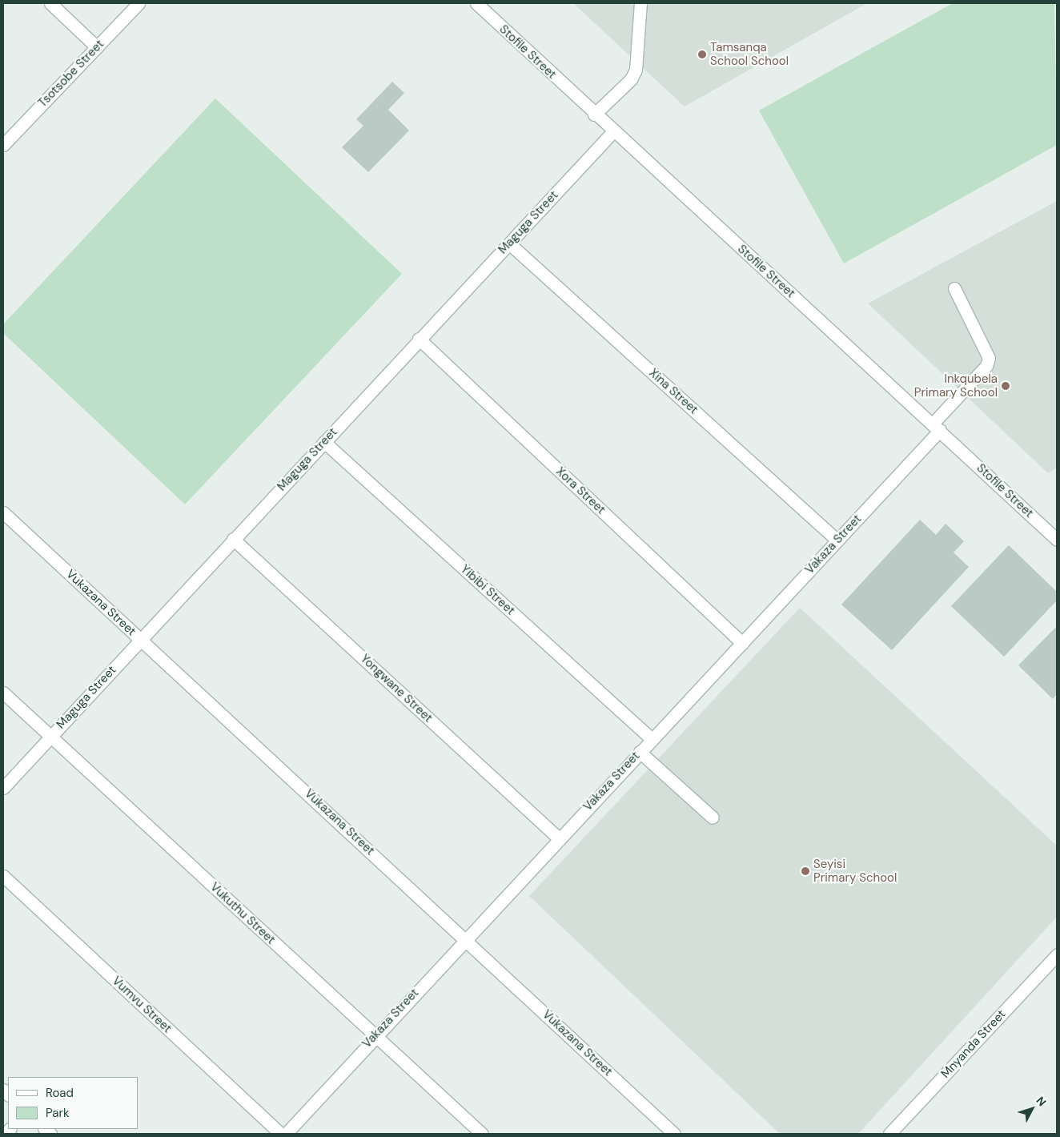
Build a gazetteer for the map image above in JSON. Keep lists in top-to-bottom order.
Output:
{
  "streets": {
    "street": [
      "Stofile Street",
      "Tsotsobe Street",
      "Maguga Street",
      "Xina Street",
      "Xora Street",
      "Vakaza Street",
      "Yibibi Street",
      "Vukazana Street",
      "Yongwane Street",
      "Vukuthu Street",
      "Vumvu Street",
      "Mnyanda Street"
    ]
  },
  "crossings": [
    ["Stofile Street", "Maguga Street"],
    ["Stofile Street", "Vakaza Street"],
    ["Maguga Street", "Xina Street"],
    ["Maguga Street", "Xora Street"],
    ["Maguga Street", "Yibibi Street"],
    ["Maguga Street", "Vukazana Street"],
    ["Maguga Street", "Yongwane Street"],
    ["Maguga Street", "Vukuthu Street"],
    ["Xina Street", "Vakaza Street"],
    ["Xora Street", "Vakaza Street"],
    ["Vakaza Street", "Yibibi Street"],
    ["Vakaza Street", "Vukazana Street"],
    ["Vakaza Street", "Yongwane Street"],
    ["Vakaza Street", "Vukuthu Street"]
  ],
  "places": ["Tamsanqa School School", "Inkqubela Primary School", "Seyisi Primary School"],
  "legend": ["Road", "Park"],
  "north": "top right"
}
